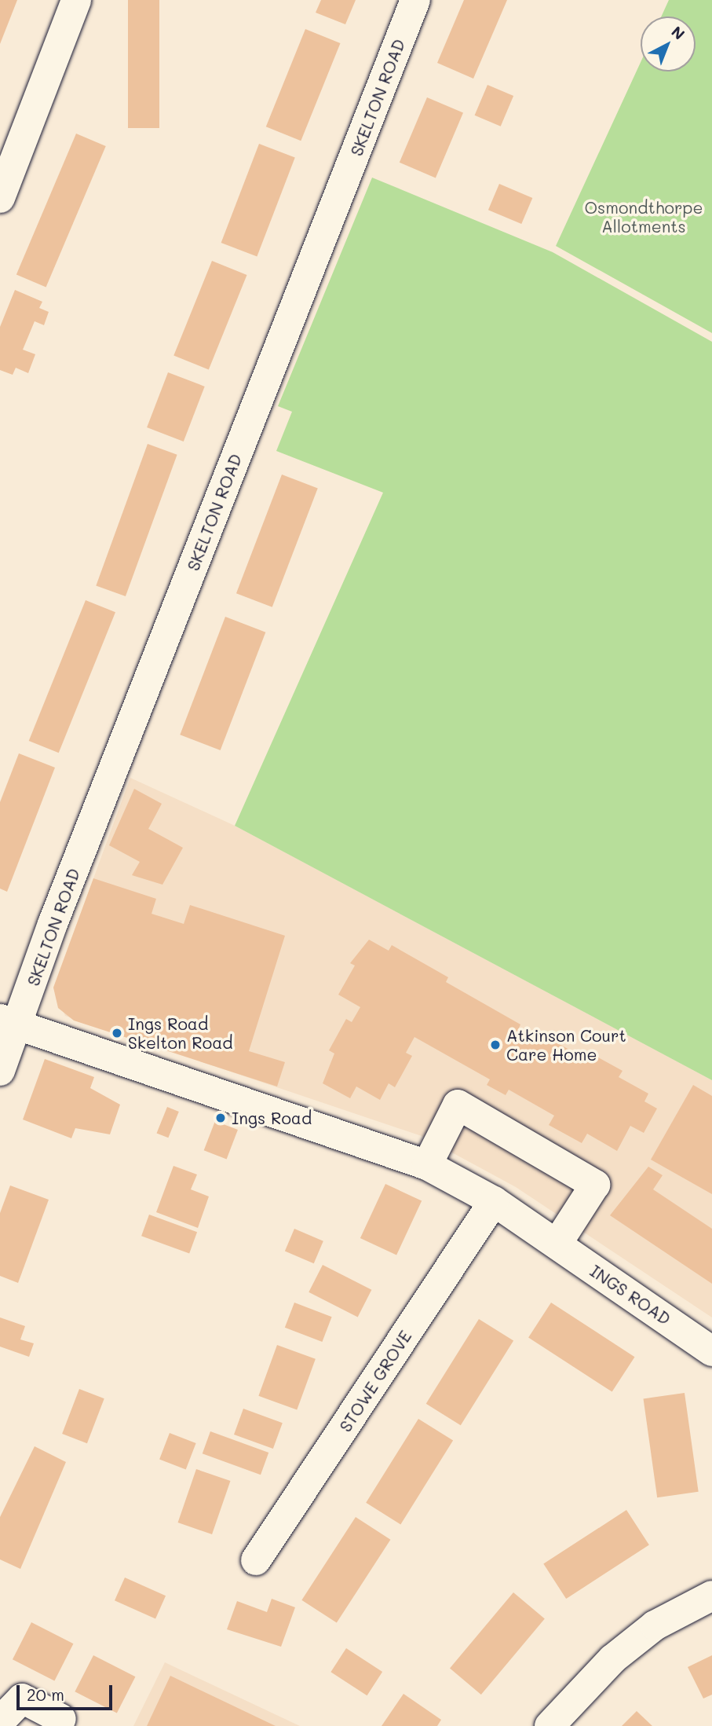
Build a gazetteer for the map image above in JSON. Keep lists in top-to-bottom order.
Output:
{
  "streets": {
    "street": ["SKELTON ROAD", "INGS ROAD", "STOWE GROVE"]
  },
  "crossings": [
    ["SKELTON ROAD", "INGS ROAD"],
    ["INGS ROAD", "STOWE GROVE"]
  ],
  "parks": ["Osmondthorpe Allotments"],
  "places": ["Ings Road Skelton Road", "Atkinson Court Care Home", "Ings Road"],
  "scale_bar": "20 m",
  "north": "top right"
}
